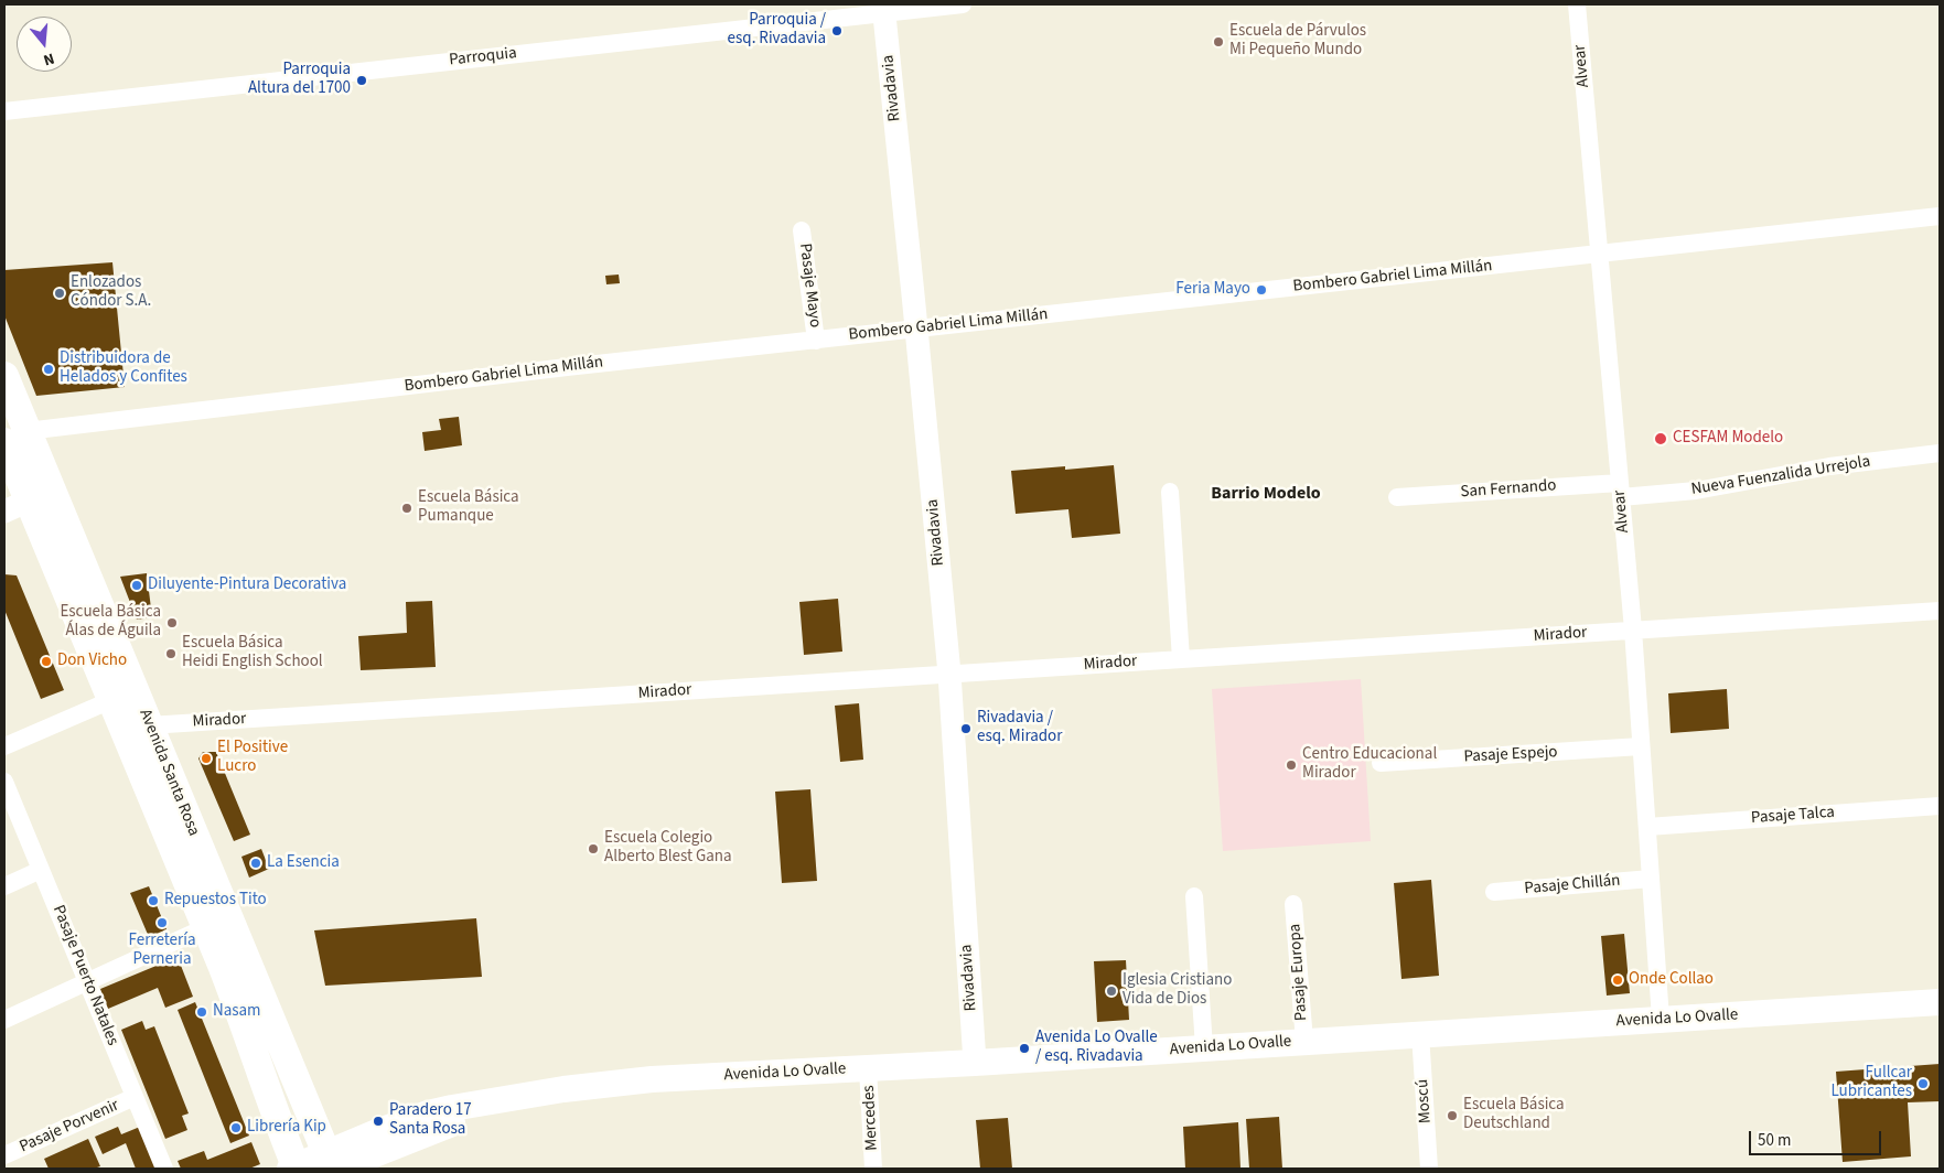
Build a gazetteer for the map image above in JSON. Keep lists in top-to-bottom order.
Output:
{
  "streets": {
    "main road": ["Avenida Santa Rosa", "Avenida Lo Ovalle"],
    "street": [
      "Parroquia",
      "Alvear",
      "Rivadavia",
      "Bombero Gabriel Lima Millán",
      "Pasaje Mayo",
      "Nueva Fuenzalida Urrejola",
      "San Fernando",
      "Mirador",
      "Pasaje Espejo",
      "Pasaje Talca",
      "Pasaje Chillán",
      "Pasaje Europa",
      "Pasaje Puerto Natales",
      "Moscú",
      "Mercedes",
      "Pasaje Porvenir"
    ]
  },
  "crossings": [
    ["Parroquia", "Rivadavia"],
    ["Alvear", "Bombero Gabriel Lima Millán"],
    ["Alvear", "Nueva Fuenzalida Urrejola"],
    ["Alvear", "San Fernando"],
    ["Alvear", "Mirador"],
    ["Alvear", "Pasaje Espejo"],
    ["Alvear", "Pasaje Talca"],
    ["Alvear", "Pasaje Chillán"],
    ["Alvear", "Avenida Lo Ovalle"],
    ["Rivadavia", "Bombero Gabriel Lima Millán"],
    ["Rivadavia", "Mirador"],
    ["Rivadavia", "Avenida Lo Ovalle"],
    ["Bombero Gabriel Lima Millán", "Pasaje Mayo"],
    ["Bombero Gabriel Lima Millán", "Avenida Santa Rosa"],
    ["Nueva Fuenzalida Urrejola", "San Fernando"],
    ["Mirador", "Avenida Santa Rosa"],
    ["Avenida Santa Rosa", "Avenida Lo Ovalle"],
    ["Pasaje Europa", "Avenida Lo Ovalle"],
    ["Pasaje Puerto Natales", "Pasaje Porvenir"],
    ["Avenida Lo Ovalle", "Moscú"],
    ["Avenida Lo Ovalle", "Mercedes"]
  ],
  "districts": ["Barrio Modelo"],
  "places": [
    "Parroquia / esq. Rivadavia",
    "Escuela de Párvulos Mi Pequeño Mundo",
    "Parroquia Altura del 1700",
    "Feria Mayo",
    "Enlozados Cóndor S.A.",
    "Distribuidora de Helados y Confites",
    "CESFAM Modelo",
    "Escuela Básica Pumanque",
    "Diluyente-Pintura Decorativa",
    "Escuela Básica Álas de Águila",
    "Escuela Básica Heidi English School",
    "Don Vicho",
    "Rivadavia / esq. Mirador",
    "El Positive Lucro",
    "Centro Educacional Mirador",
    "Escuela Colegio Alberto Blest Gana",
    "La Esencia",
    "Repuestos Tito",
    "Ferretería Perneria",
    "Onde Collao",
    "Iglesia Cristiano Vida de Dios",
    "Nasam",
    "Avenida Lo Ovalle / esq. Rivadavia",
    "Fullcar Lubricantes",
    "Escuela Básica Deutschland",
    "Paradero 17 Santa Rosa",
    "Librería Kip"
  ],
  "scale_bar": "50 m",
  "north": "bottom"
}
